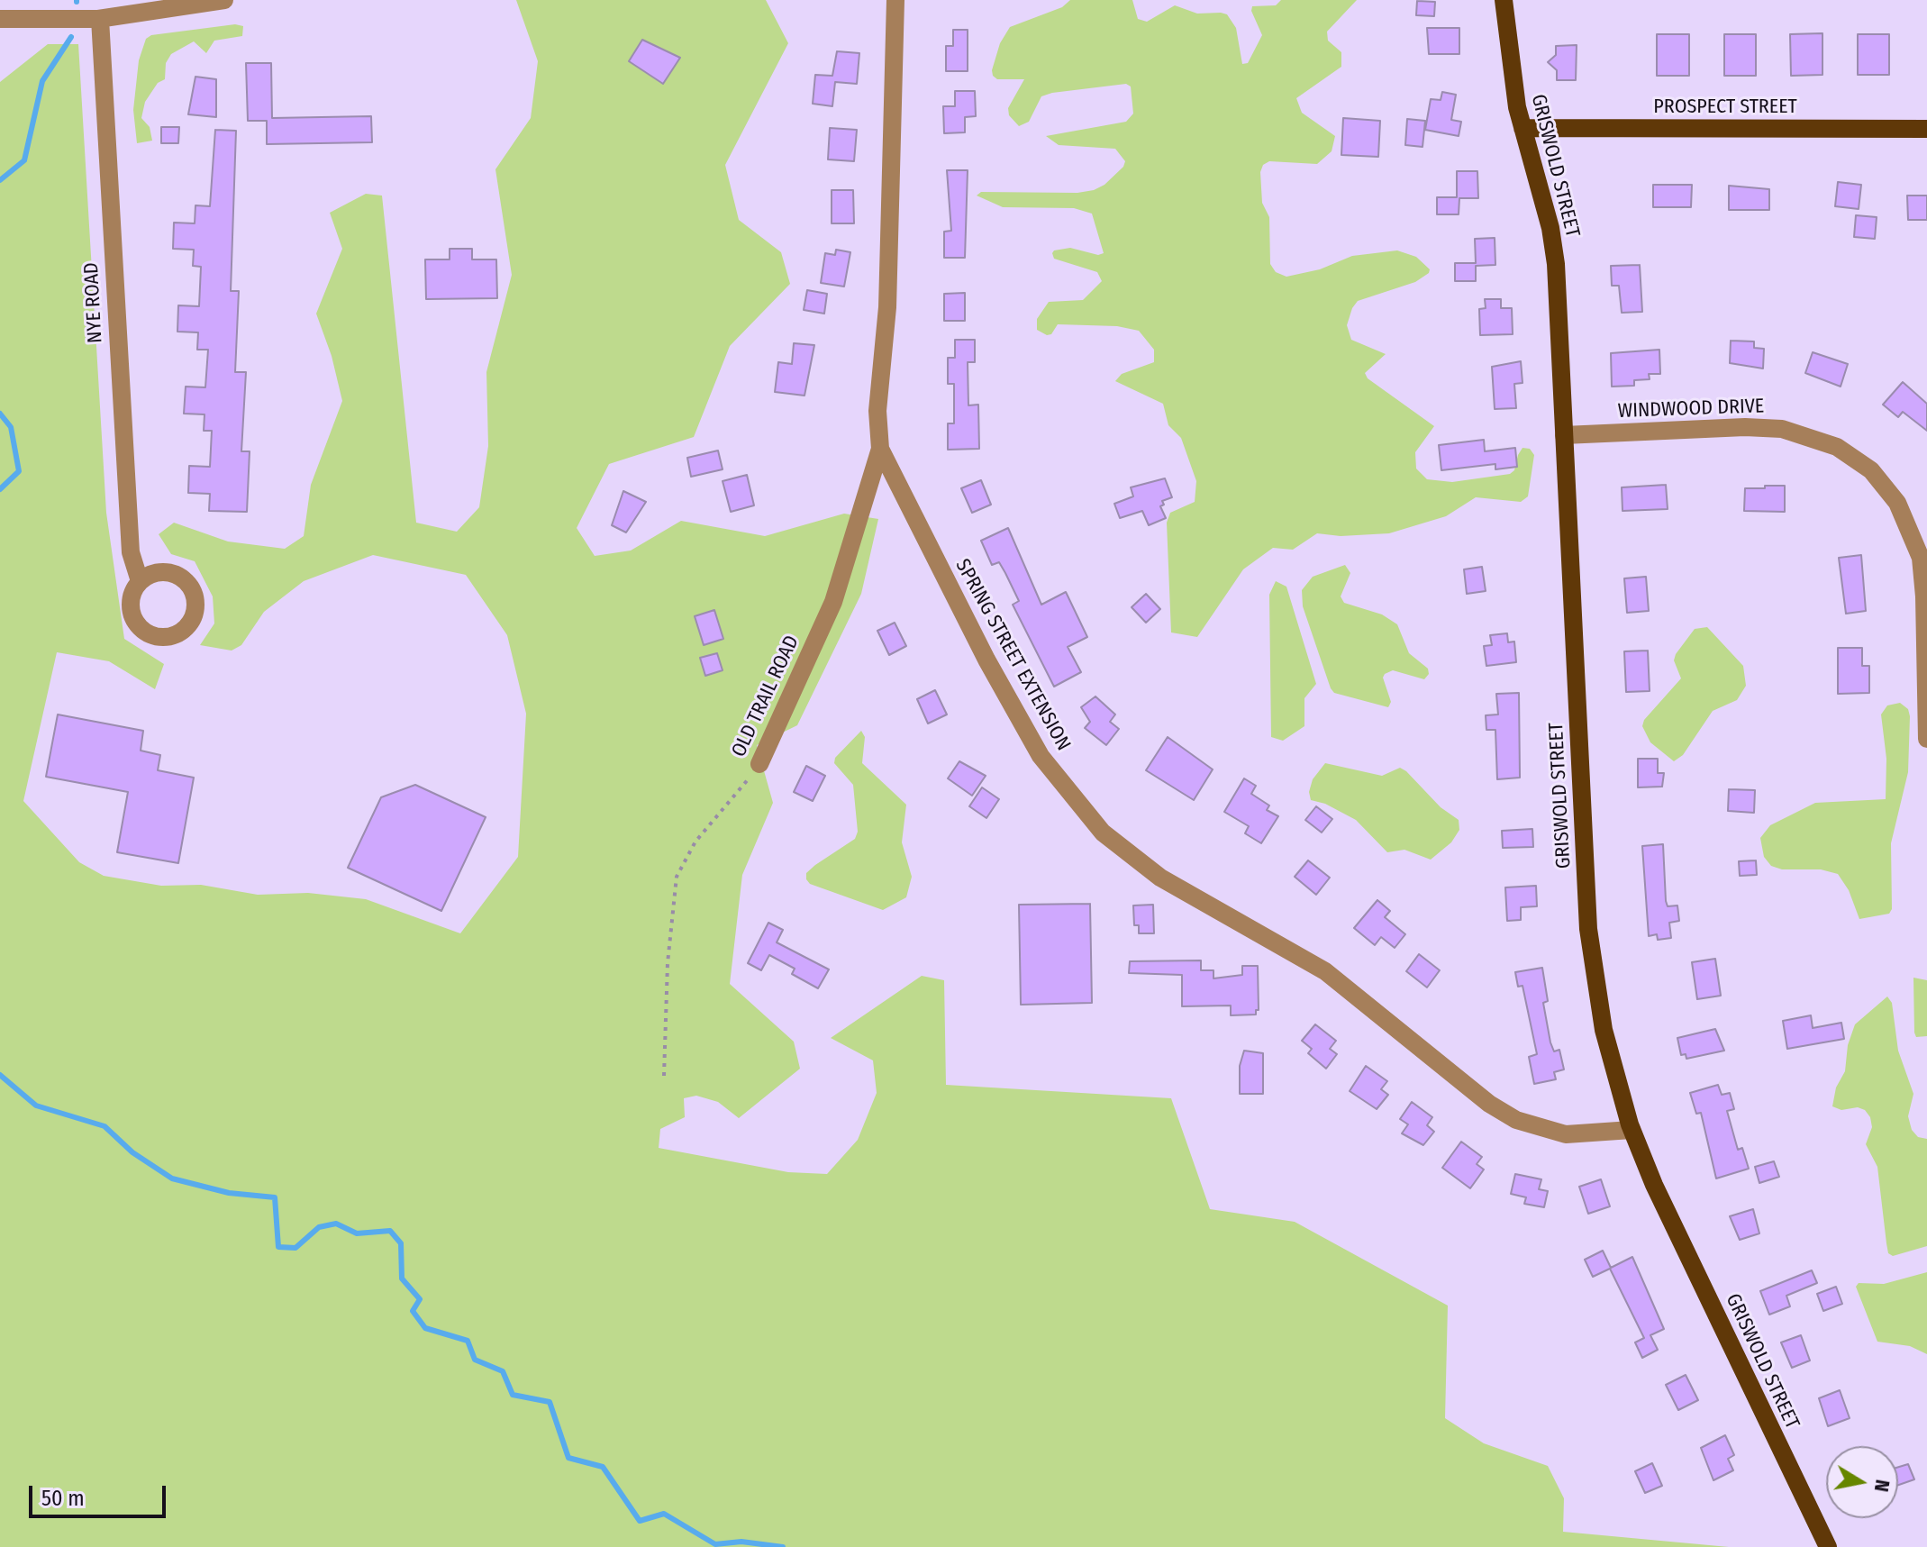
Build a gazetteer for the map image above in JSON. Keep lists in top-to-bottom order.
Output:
{
  "streets": {
    "main road": ["PROSPECT STREET", "GRISWOLD STREET"],
    "street": [
      "NYE ROAD",
      "WINDWOOD DRIVE",
      "SPRING STREET EXTENSION",
      "OLD TRAIL ROAD"
    ]
  },
  "crossings": [
    ["PROSPECT STREET", "GRISWOLD STREET"],
    ["GRISWOLD STREET", "WINDWOOD DRIVE"],
    ["GRISWOLD STREET", "SPRING STREET EXTENSION"],
    ["SPRING STREET EXTENSION", "OLD TRAIL ROAD"]
  ],
  "scale_bar": "50 m",
  "north": "right"
}
